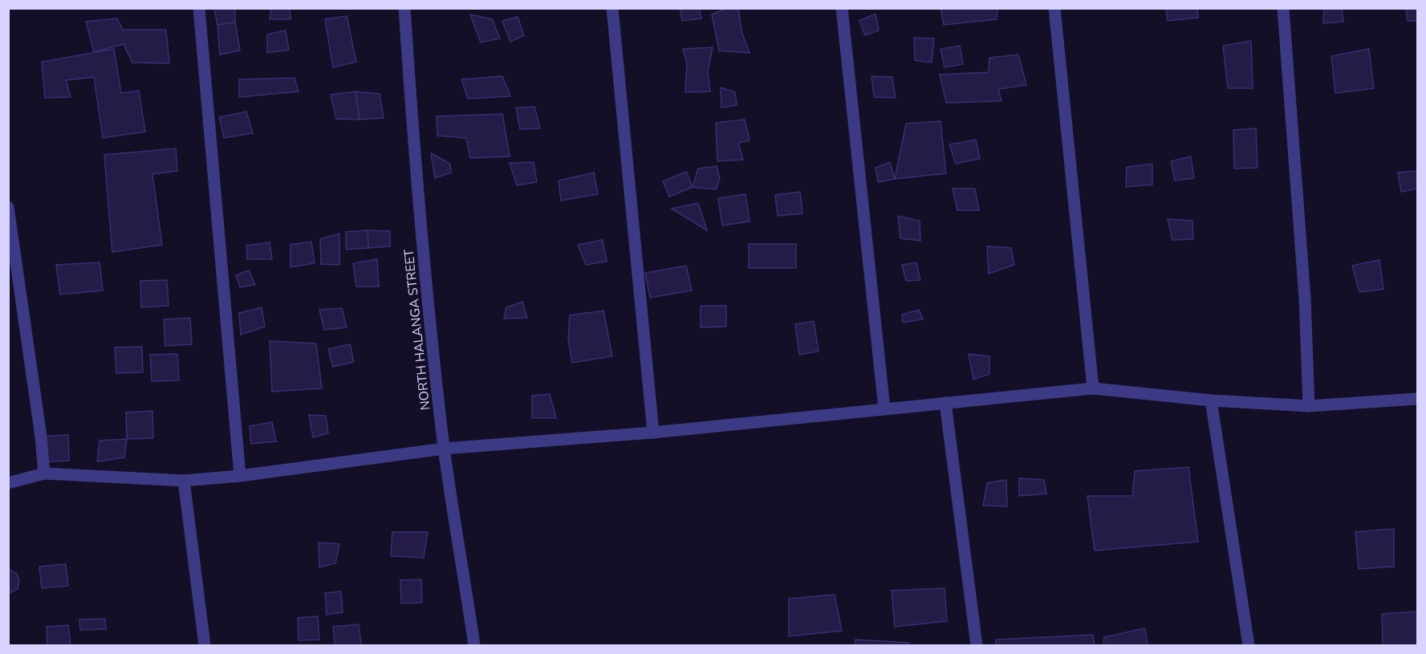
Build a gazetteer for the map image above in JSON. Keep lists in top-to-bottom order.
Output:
{
  "streets": {
    "street": ["NORTH HALANGA STREET"]
  }
}
